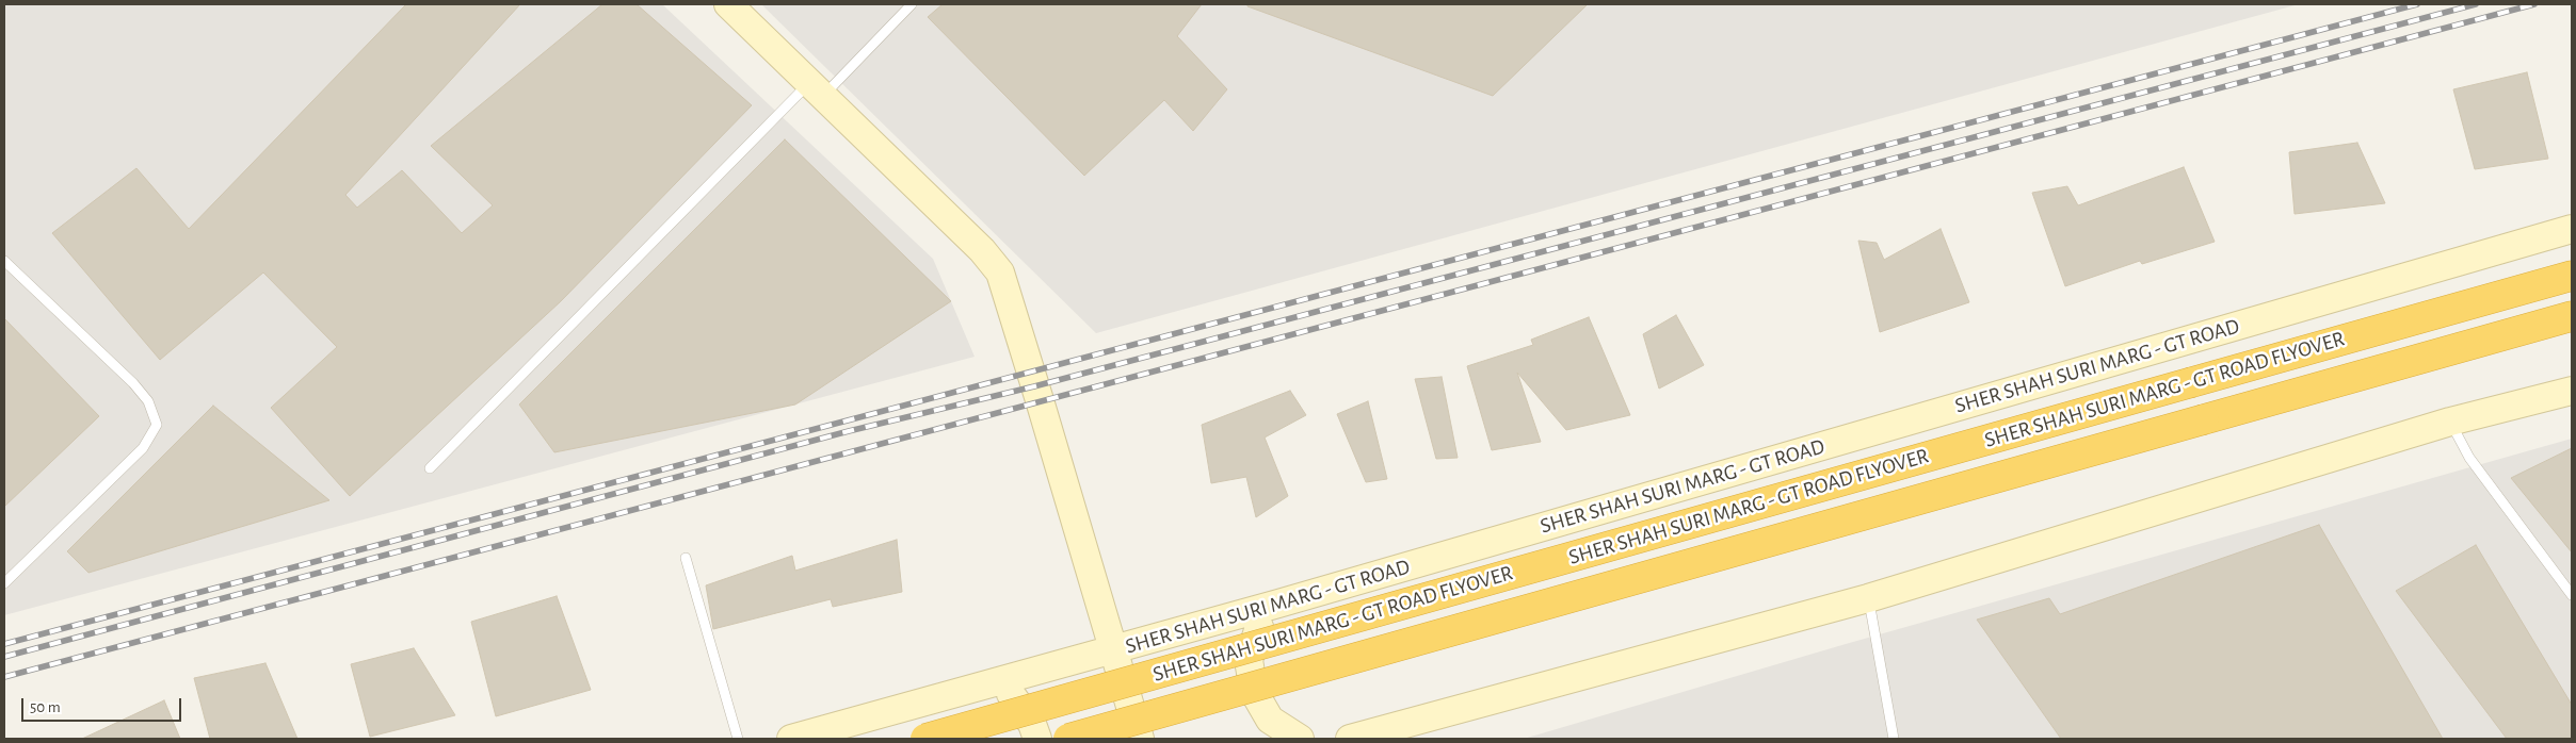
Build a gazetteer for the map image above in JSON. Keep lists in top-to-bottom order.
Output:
{
  "streets": {
    "highway": ["SHER SHAH SURI MARG - GT ROAD FLYOVER"],
    "street": ["SHER SHAH SURI MARG - GT ROAD"]
  },
  "scale_bar": "50 m"
}
